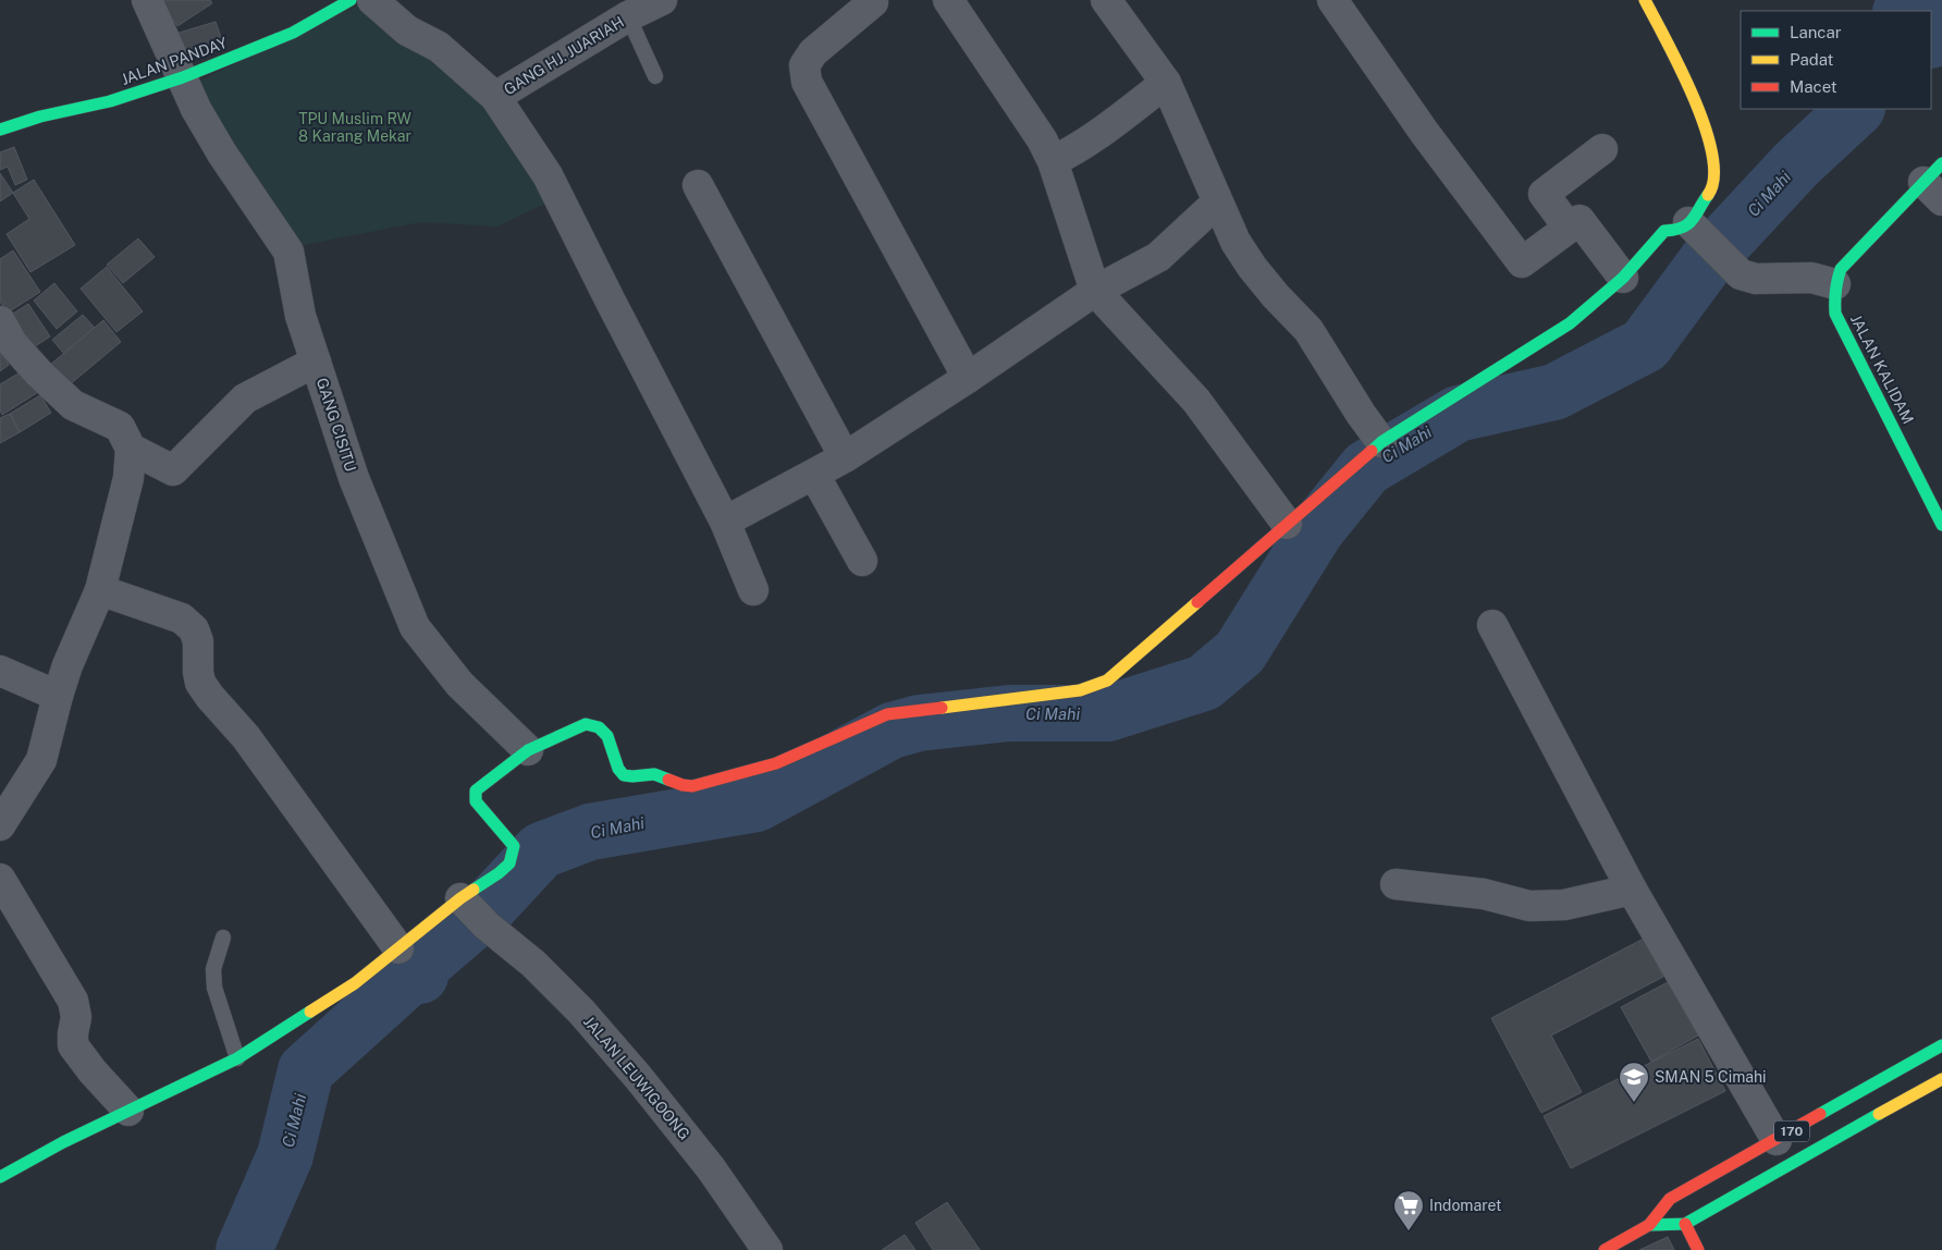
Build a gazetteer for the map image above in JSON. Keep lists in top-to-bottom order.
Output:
{
  "streets": {
    "street": [
      "GANG HJ. JUARIAH",
      "JALAN PANDAY",
      "JALAN KALIDAM",
      "GANG CISITU",
      "JALAN LEUWIGOONG",
      "170"
    ]
  },
  "crossings": [
    ["JALAN PANDAY", "GANG CISITU"]
  ],
  "water": ["Ci Mahi"],
  "parks": ["TPU Muslim RW 8 Karang Mekar"],
  "places": {
    "school or university": ["SMAN 5 Cimahi"],
    "supermarket": ["Indomaret"]
  },
  "legend": ["Lancar", "Padat", "Macet"]
}
